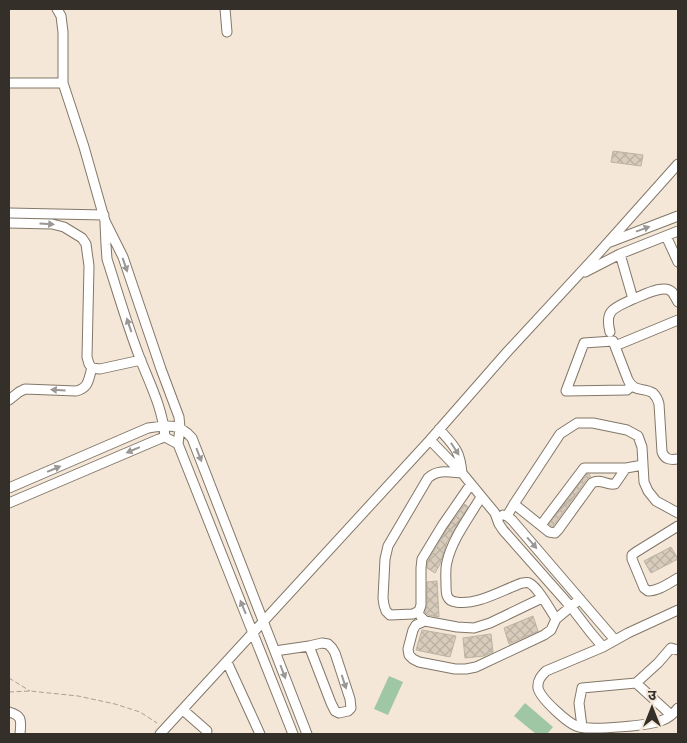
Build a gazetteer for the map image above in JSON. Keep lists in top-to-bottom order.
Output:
{
  "north": "top"
}
